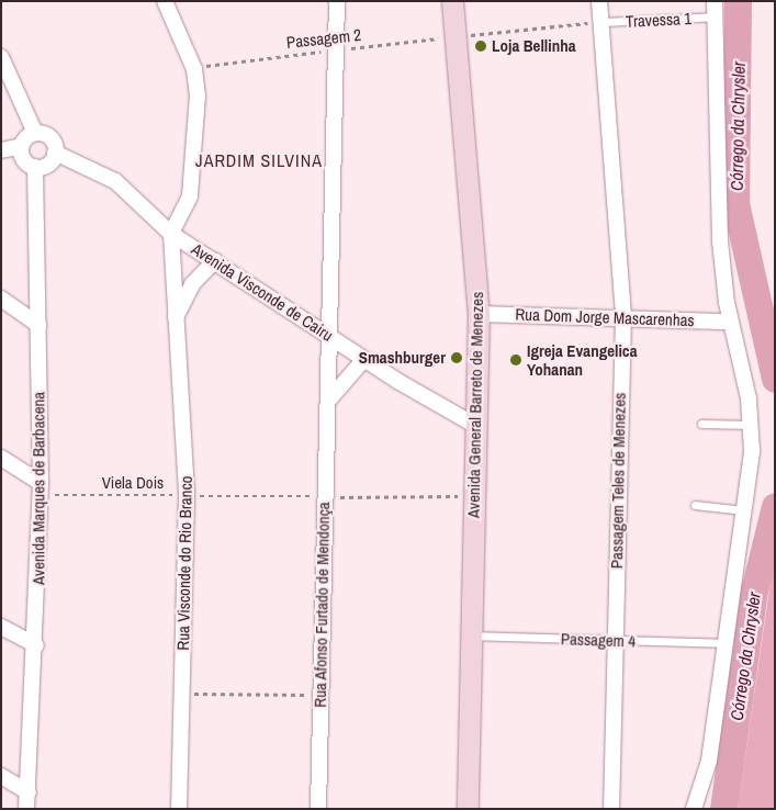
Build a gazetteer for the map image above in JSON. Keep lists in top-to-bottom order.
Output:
{
  "streets": {
    "main road": ["Avenida General Barreto de Menezes"],
    "street": [
      "Avenida Visconde de Cairu",
      "Rua Dom Jorge Mascarenhas",
      "Passagem Teles de Menezes",
      "Avenida Marques de Barbacena",
      "Rua Visconde do Rio Branco",
      "Rua Afonso Furtado de Mendonça"
    ],
    "lane": ["Travessa 1", "Passagem 4"],
    "path": ["Passagem 2", "Viela Dois"]
  },
  "crossings": [
    ["Travessa 1", "Passagem 2"],
    ["Travessa 1", "Passagem Teles de Menezes"],
    ["Passagem 2", "Avenida General Barreto de Menezes"],
    ["Passagem 2", "Passagem Teles de Menezes"],
    ["Passagem 2", "Rua Afonso Furtado de Mendonça"],
    ["Avenida Visconde de Cairu", "Avenida General Barreto de Menezes"],
    ["Avenida Visconde de Cairu", "Avenida Marques de Barbacena"],
    ["Avenida Visconde de Cairu", "Rua Visconde do Rio Branco"],
    ["Avenida Visconde de Cairu", "Rua Afonso Furtado de Mendonça"],
    ["Rua Dom Jorge Mascarenhas", "Avenida General Barreto de Menezes"],
    ["Rua Dom Jorge Mascarenhas", "Passagem Teles de Menezes"],
    ["Avenida General Barreto de Menezes", "Viela Dois"],
    ["Avenida General Barreto de Menezes", "Passagem 4"],
    ["Passagem Teles de Menezes", "Passagem 4"],
    ["Viela Dois", "Avenida Marques de Barbacena"],
    ["Viela Dois", "Rua Visconde do Rio Branco"],
    ["Viela Dois", "Rua Afonso Furtado de Mendonça"]
  ],
  "districts": ["JARDIM SILVINA"],
  "water": ["Córrego da Chrysler"],
  "places": ["Loja Bellinha", "Smashburger", "Igreja Evangelica Yohanan"]
}
